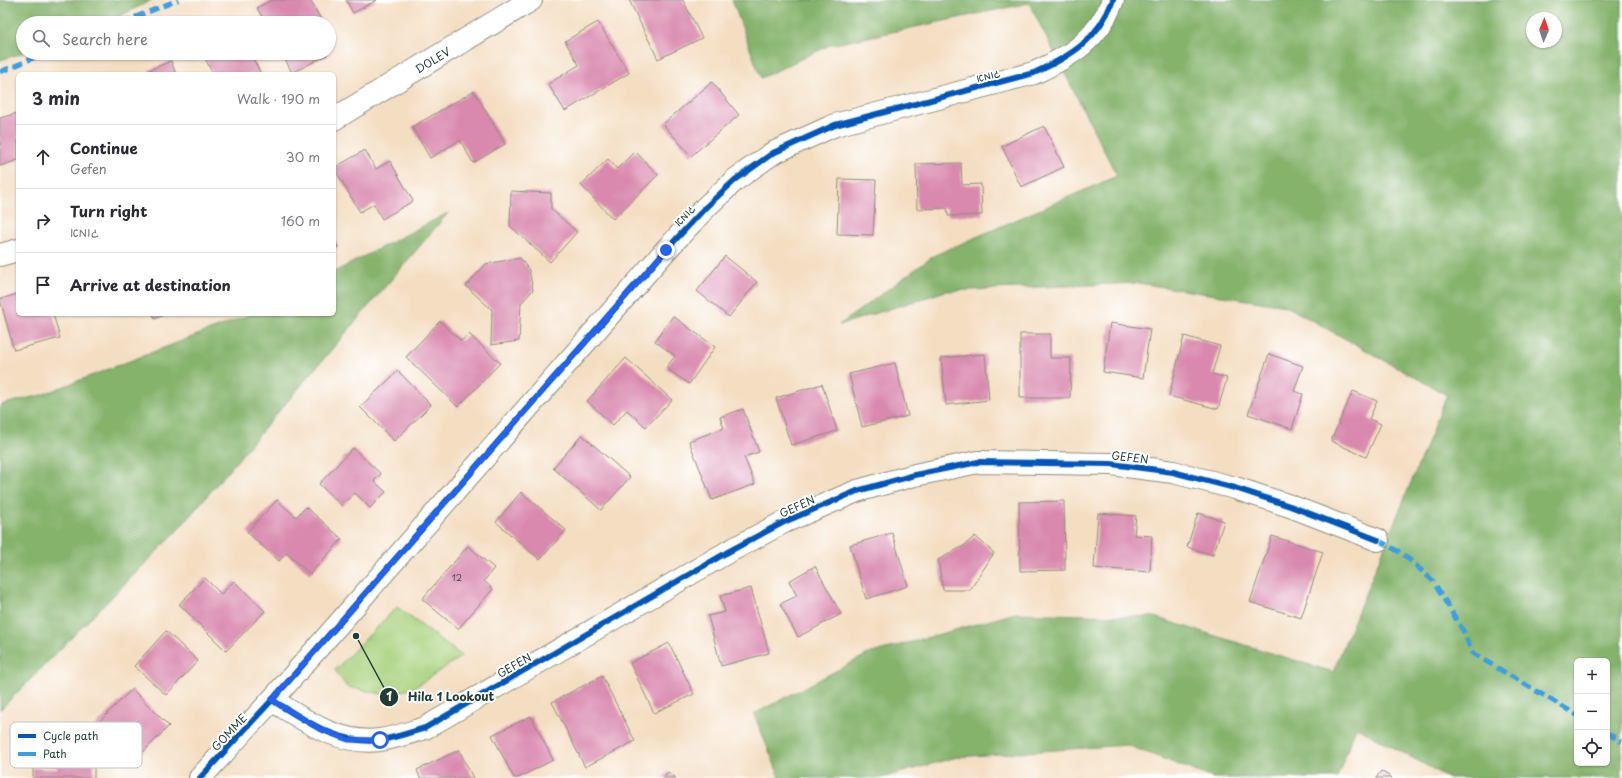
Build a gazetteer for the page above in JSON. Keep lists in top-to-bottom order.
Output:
{
  "streets": {
    "street": [
      "DOLEV",
      "גומא",
      "GEFEN",
      "GOMME"
    ]
  },
  "crossings": [
    ["גומא", "GEFEN"],
    ["גומא", "GOMME"],
    ["GEFEN", "GOMME"]
  ],
  "places": ["Hila 1 Lookout"],
  "house_numbers": ["12"],
  "legend": ["Cycle path", "Path"],
  "north": "top",
  "page": {
    "search": "Search here",
    "heading": ["3 min", "Walk · 190 m"],
    "list": [
      ["Continue", "Gefen", "30 m"],
      ["Turn right", "גומא", "160 m"],
      "Arrive at destination"
    ],
    "map_buttons": ["+", "−"]
  }
}
